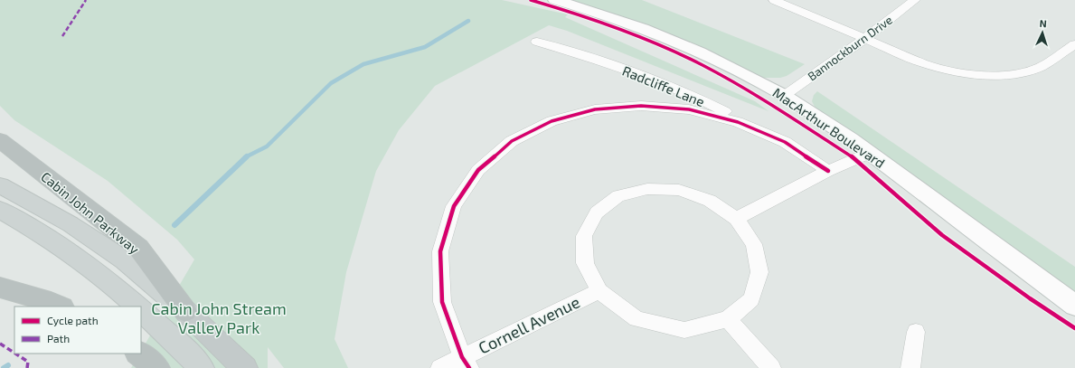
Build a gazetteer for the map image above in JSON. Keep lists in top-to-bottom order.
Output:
{
  "streets": {
    "highway": ["Cabin John Parkway"],
    "main road": ["MacArthur Boulevard"],
    "street": ["Bannockburn Drive", "Radcliffe Lane", "Cornell Avenue"]
  },
  "crossings": [
    ["Bannockburn Drive", "MacArthur Boulevard"]
  ],
  "parks": ["Cabin John Stream Valley Park"],
  "legend": ["Cycle path", "Path"],
  "north": "top"
}
